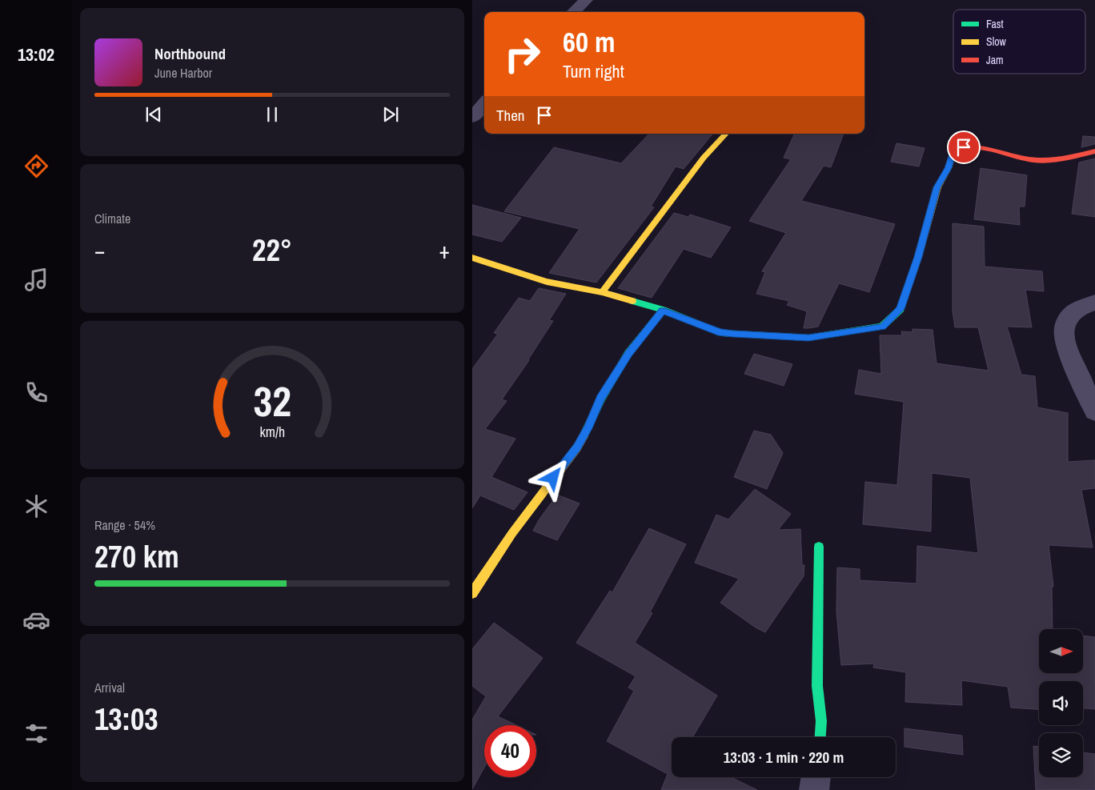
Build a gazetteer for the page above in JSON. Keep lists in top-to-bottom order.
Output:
{
  "legend": ["Fast", "Slow", "Jam"],
  "north": "right",
  "page": {
    "tabs": "13:02",
    "turn": ["60 m", "Turn right"],
    "song": ["Northbound", "June Harbor"],
    "then": "Then",
    "tile": [
      "Climate",
      ["Range · 54%", "270 km"],
      ["Arrival", "13:03"]
    ],
    "heat": ["−", "22°", "+"],
    "limit": "40",
    "trip": "13:03 · 1 min · 220 m",
    "gauge": ["32", "km/h"]
  }
}
